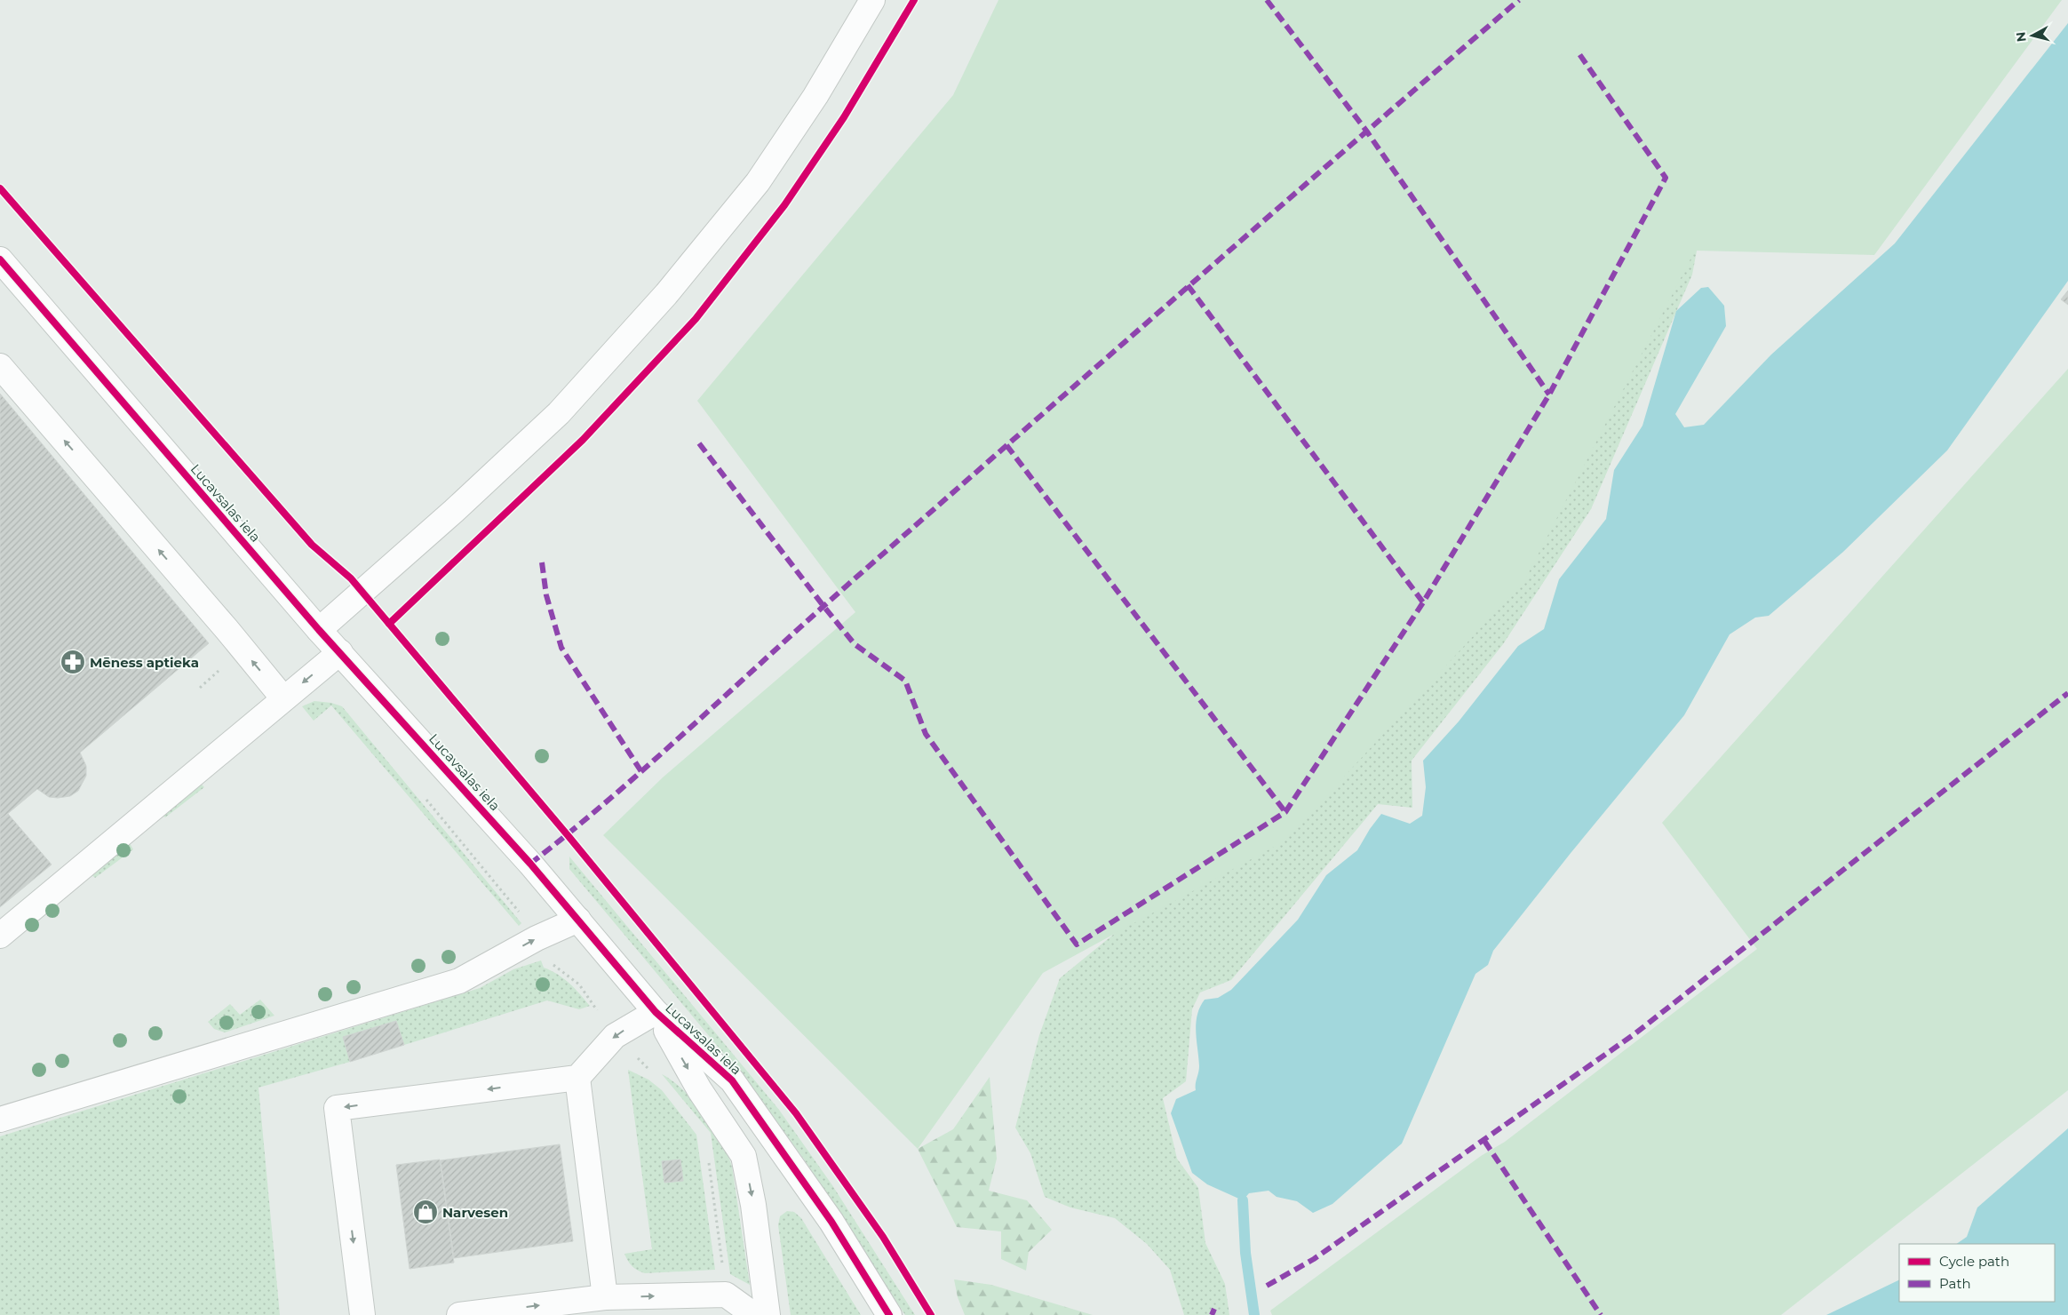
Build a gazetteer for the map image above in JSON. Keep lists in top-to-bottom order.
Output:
{
  "streets": {
    "street": ["Lucavsalas iela"]
  },
  "places": {
    "pharmacy": ["Mēness aptieka"],
    "shop": ["Narvesen"]
  },
  "legend": ["Cycle path", "Path"],
  "north": "left"
}
